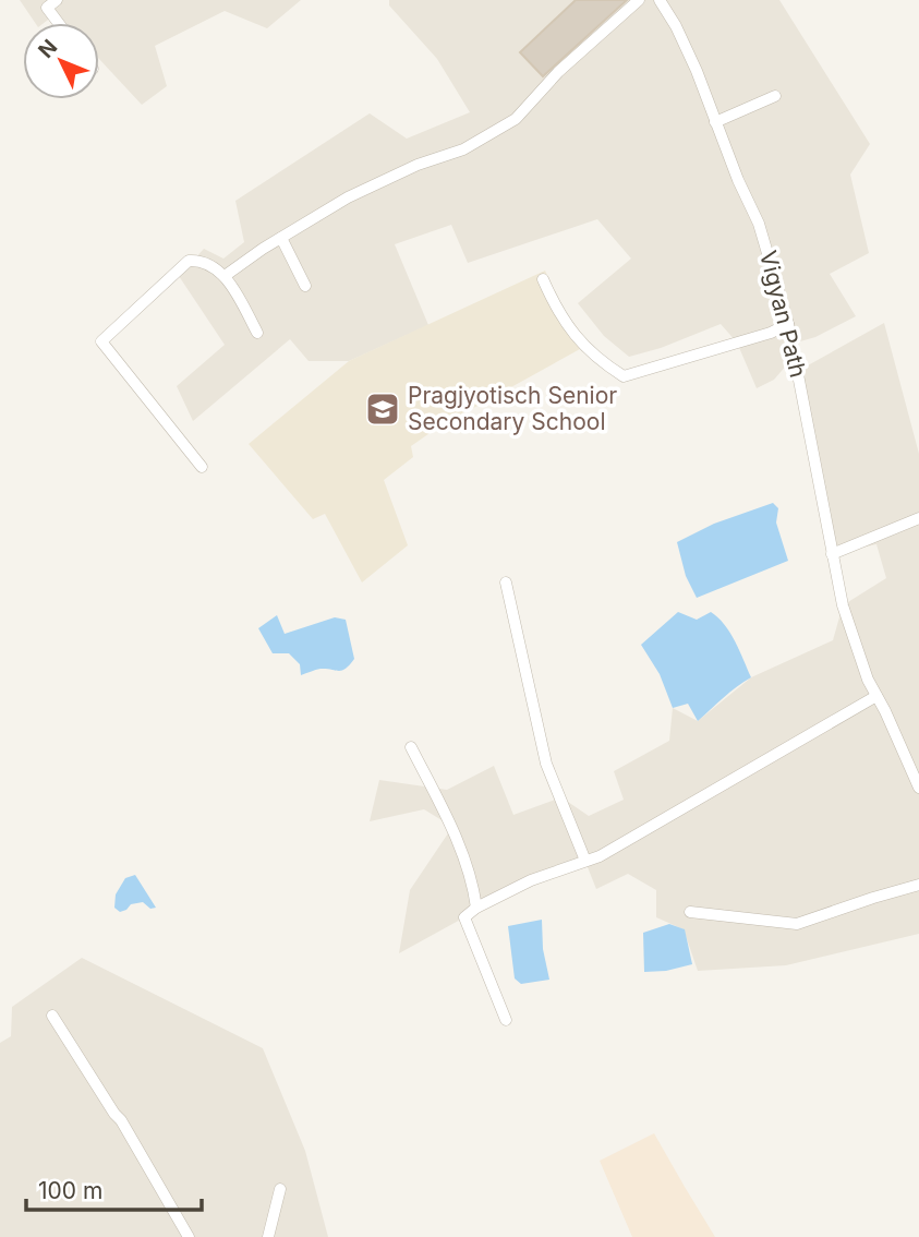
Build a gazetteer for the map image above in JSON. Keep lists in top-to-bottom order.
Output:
{
  "streets": {
    "street": ["Vigyan Path"]
  },
  "places": {
    "school or university": ["Pragjyotisch Senior Secondary School"]
  },
  "scale_bar": "100 m",
  "north": "top left"
}
